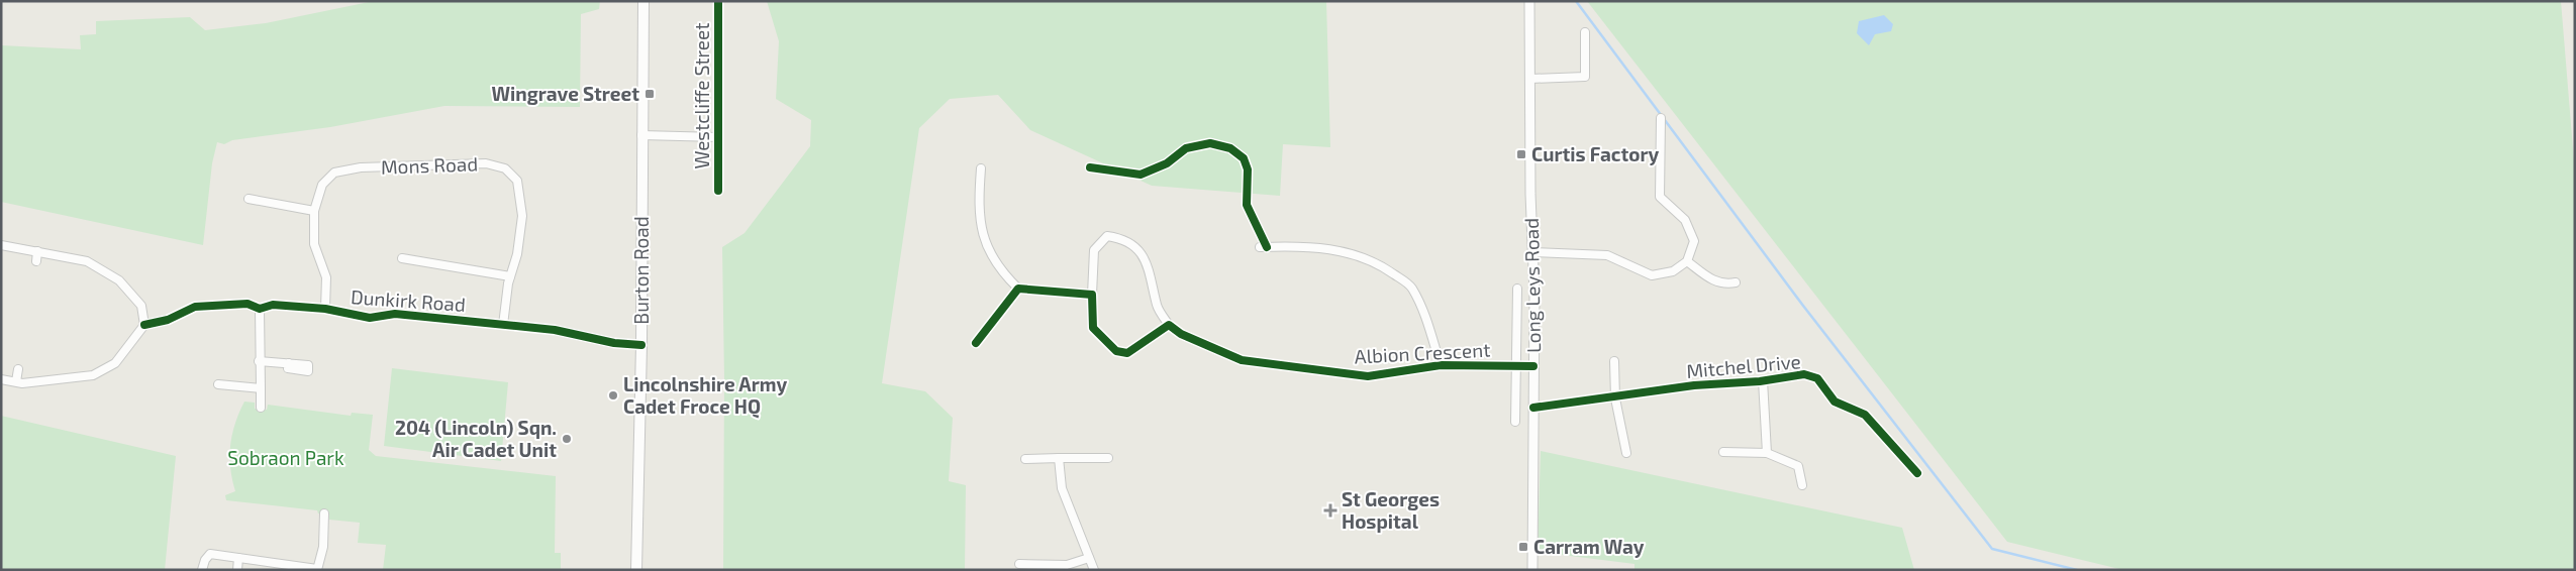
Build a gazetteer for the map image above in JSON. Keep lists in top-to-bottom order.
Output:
{
  "streets": {
    "main road": ["Burton Road"],
    "street": [
      "Westcliffe Street",
      "Mons Road",
      "Long Leys Road",
      "Dunkirk Road",
      "Albion Crescent",
      "Mitchel Drive"
    ]
  },
  "crossings": [
    ["Mons Road", "Dunkirk Road"],
    ["Burton Road", "Dunkirk Road"],
    ["Long Leys Road", "Albion Crescent"],
    ["Long Leys Road", "Mitchel Drive"]
  ],
  "parks": ["Sobraon Park"],
  "places": {
    "transit": ["Wingrave Street", "Curtis Factory", "Carram Way"],
    "other": ["Lincolnshire Army Cadet Froce HQ", "204 (Lincoln) Sqn. Air Cadet Unit"],
    "health": ["St Georges Hospital"]
  }
}
